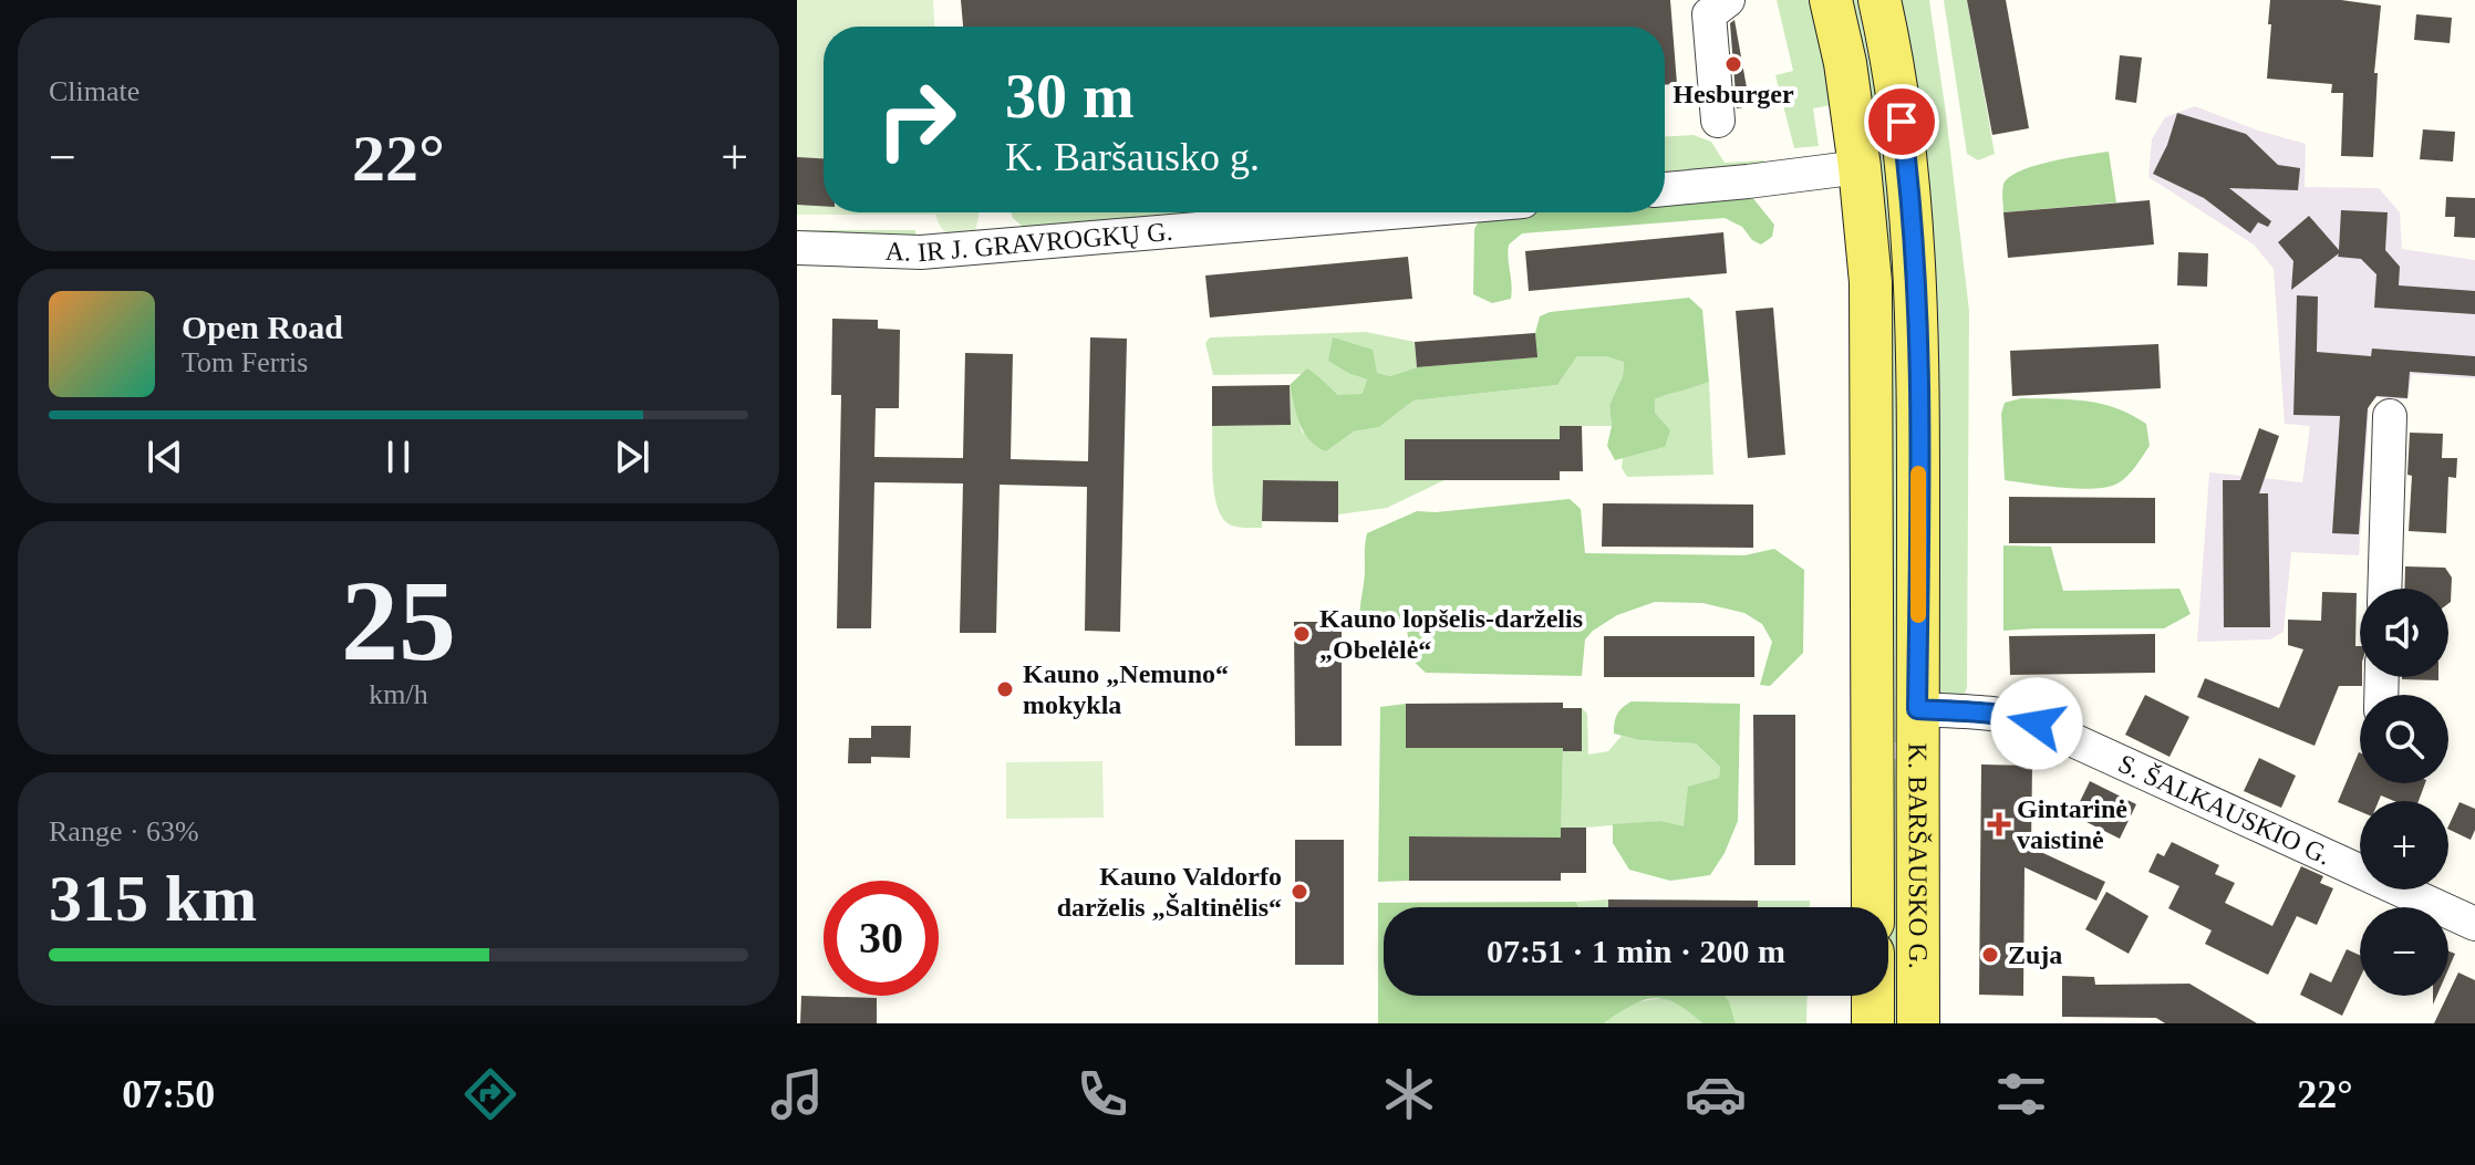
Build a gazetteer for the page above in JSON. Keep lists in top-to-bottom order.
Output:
{
  "streets": {
    "main road": ["K. BARŠAUSKO G."],
    "street": ["A. IR J. GRAVROGKŲ G.", "S. ŠALKAUSKIO G."]
  },
  "crossings": [
    ["S. ŠALKAUSKIO G.", "K. BARŠAUSKO G."]
  ],
  "places": {
    "other": [
      "Hesburger",
      "Kauno lopšelis-darželis „Obelėlė“",
      "Kauno „Nemuno“ mokykla",
      "Kauno Valdorfo darželis „Šaltinėlis“",
      "Zuja"
    ],
    "health": ["Gintarinė vaistinė"]
  },
  "page": {
    "tile": [
      "Climate",
      ["25", "km/h"],
      ["Range · 63%", "315 km"]
    ],
    "turn": ["30 m", "K. Baršausko g."],
    "heat": ["−", "22°", "+"],
    "song": ["Open Road", "Tom Ferris"],
    "map_buttons": ["+", "−"],
    "limit": "30",
    "trip": "07:51 · 1 min · 200 m",
    "tabs": ["07:50", "22°"]
  }
}
